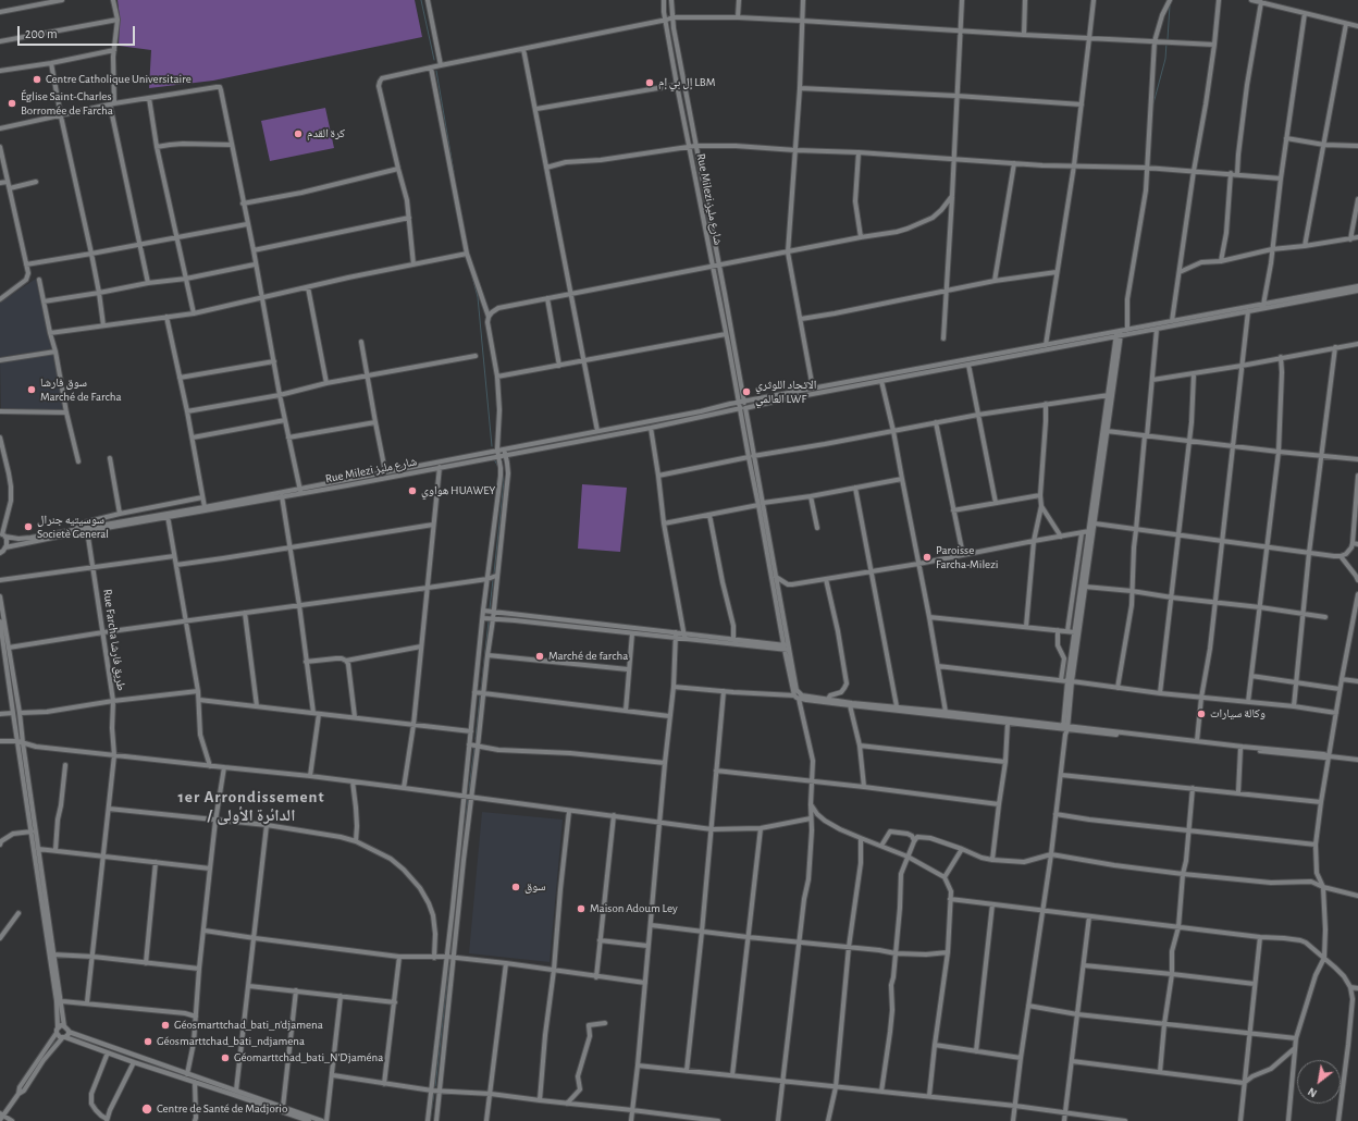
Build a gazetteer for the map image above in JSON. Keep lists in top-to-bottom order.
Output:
{
  "streets": {
    "street": ["Rue Milezi شارع مليز", "Rue Farcha طريق فارشا"]
  },
  "crossings": [
    ["Rue Milezi شارع مليز", "Rue Farcha طريق فارشا"]
  ],
  "districts": ["1er Arrondissement / الدائرة الأولى"],
  "places": [
    "Centre Catholique Universitaire",
    "إل بي إم LBM",
    "Église Saint-Charles Borromée de Farcha",
    "كرة القدم",
    "سوق فارشا Marché de Farcha",
    "الاتحاد اللوثري العالمي LWF",
    "هواوي HUAWEY",
    "سوسيتيه جنرال Societè General",
    "Paroisse Farcha-Milezi",
    "Marché de farcha",
    "وكالة سيارات",
    "سوق",
    "Maison Adoum Ley",
    "Géosmarttchad_bati_n'djamena",
    "Géosmarttchad_bati_ndjamena",
    "Géomarttchad_bati_N'Djaména",
    "Centre de Santé de Madjorio"
  ],
  "scale_bar": "200 m",
  "north": "bottom left"
}
